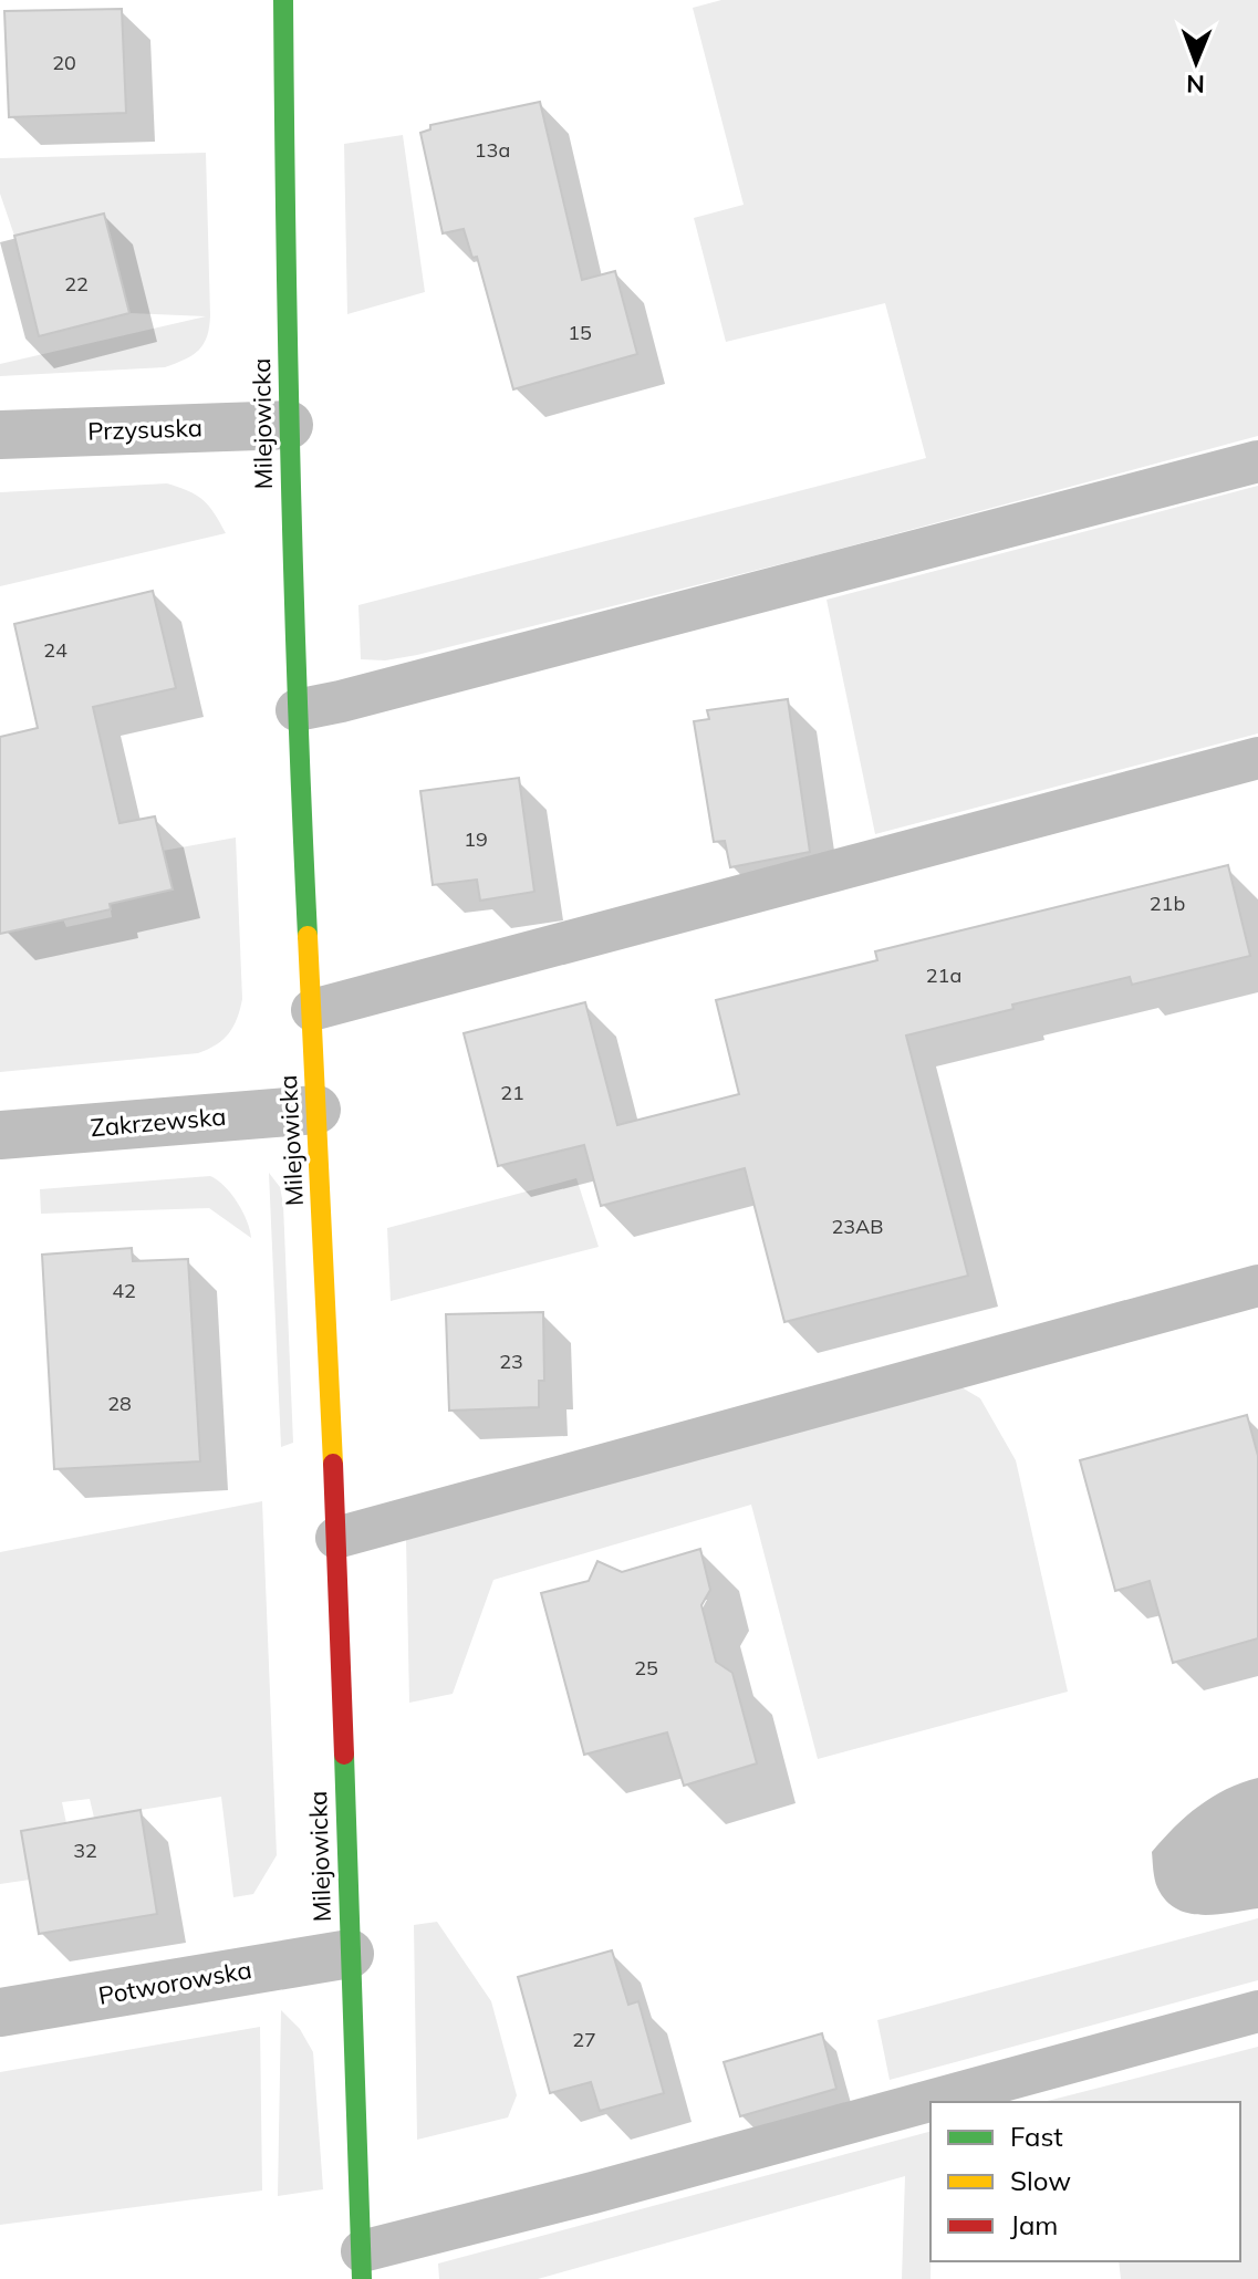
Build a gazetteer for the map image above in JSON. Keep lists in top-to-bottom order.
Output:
{
  "streets": {
    "street": [
      "Milejowicka",
      "Przysuska",
      "Zakrzewska",
      "Potworowska"
    ]
  },
  "crossings": [
    ["Milejowicka", "Przysuska"],
    ["Milejowicka", "Zakrzewska"],
    ["Milejowicka", "Potworowska"]
  ],
  "house_numbers": [
    "20",
    "13a",
    "22",
    "15",
    "24",
    "19",
    "21b",
    "21a",
    "21",
    "23AB",
    "42",
    "23",
    "28",
    "25",
    "32",
    "27"
  ],
  "legend": ["Fast", "Slow", "Jam"],
  "north": "bottom"
}
